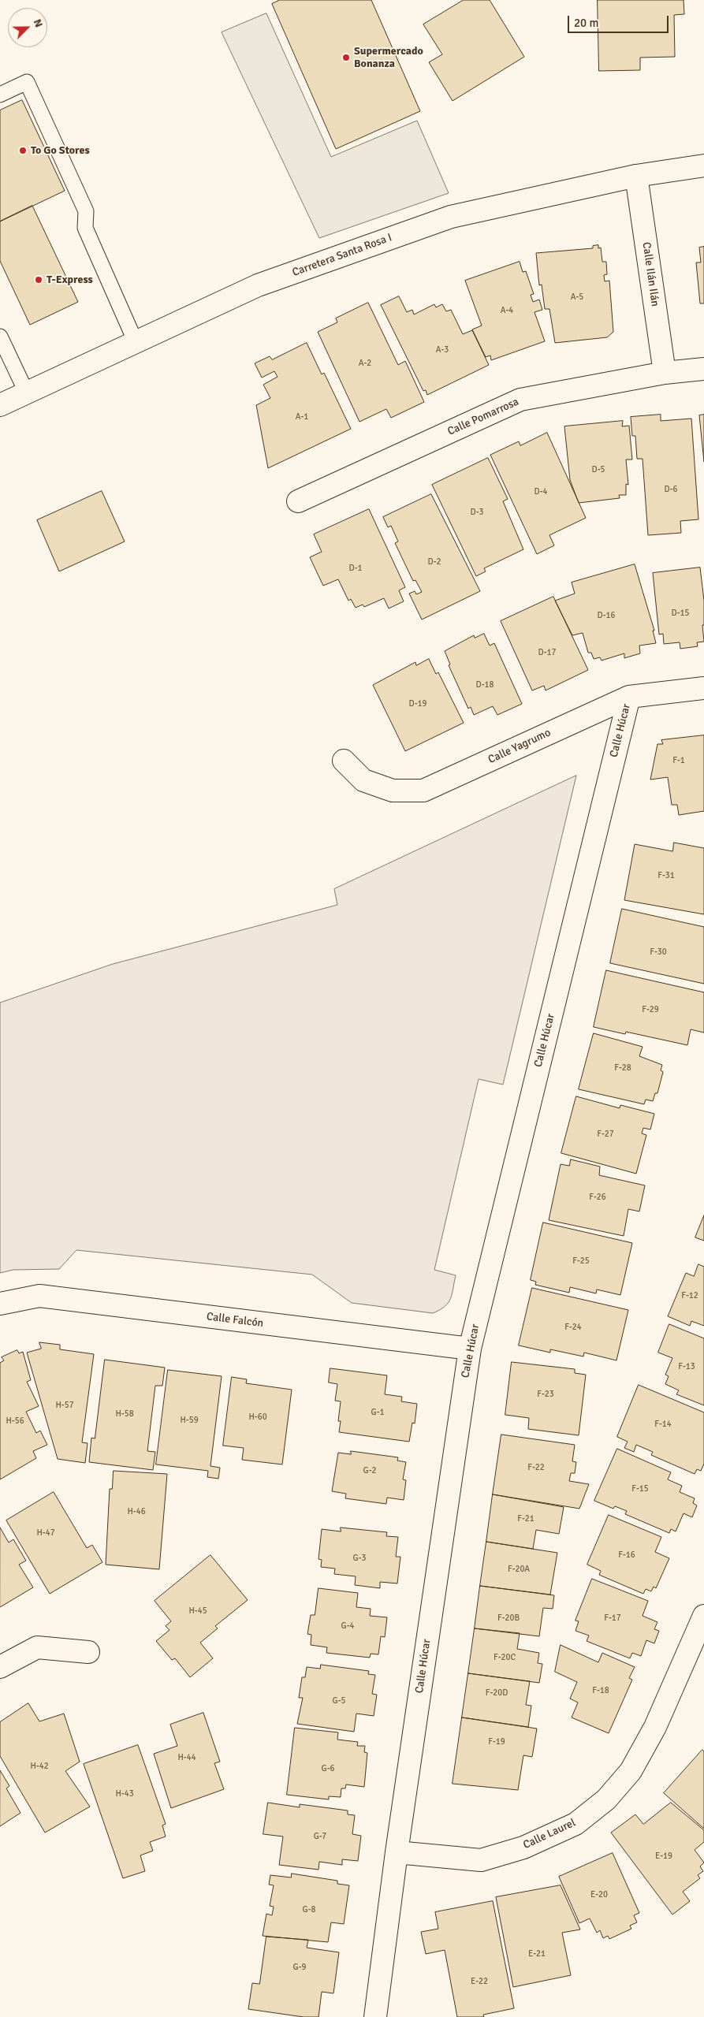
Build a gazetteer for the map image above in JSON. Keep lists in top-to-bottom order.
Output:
{
  "streets": {
    "street": [
      "Carretera Santa Rosa I",
      "Calle Ilán Ilán",
      "Calle Pomarrosa",
      "Calle Húcar",
      "Calle Yagrumo",
      "Calle Falcón",
      "Calle Laurel"
    ]
  },
  "crossings": [
    ["Carretera Santa Rosa I", "Calle Ilán Ilán"],
    ["Calle Ilán Ilán", "Calle Pomarrosa"],
    ["Calle Húcar", "Calle Yagrumo"],
    ["Calle Húcar", "Calle Falcón"],
    ["Calle Húcar", "Calle Laurel"]
  ],
  "places": ["Supermercado Bonanza", "To Go Stores", "T-Express"],
  "house_numbers": [
    "A-5",
    "A-4",
    "A-3",
    "A-2",
    "A-1",
    "D-5",
    "D-6",
    "D-4",
    "D-3",
    "D-2",
    "D-1",
    "D-15",
    "D-16",
    "D-17",
    "D-18",
    "D-19",
    "F-1",
    "F-31",
    "F-30",
    "F-29",
    "F-28",
    "F-27",
    "F-26",
    "F-25",
    "F-12",
    "F-24",
    "F-13",
    "F-23",
    "H-57",
    "G-1",
    "H-58",
    "H-60",
    "H-59",
    "H-56",
    "F-14",
    "F-22",
    "G-2",
    "F-15",
    "H-46",
    "F-21",
    "H-47",
    "F-16",
    "G-3",
    "F-20A",
    "H-45",
    "F-20B",
    "F-17",
    "G-4",
    "F-20C",
    "F-18",
    "F-20D",
    "G-5",
    "F-19",
    "H-44",
    "H-42",
    "G-6",
    "H-43",
    "G-7",
    "E-19",
    "E-20",
    "G-8",
    "E-21",
    "G-9",
    "E-22"
  ],
  "scale_bar": "20 m",
  "north": "top right"
}
